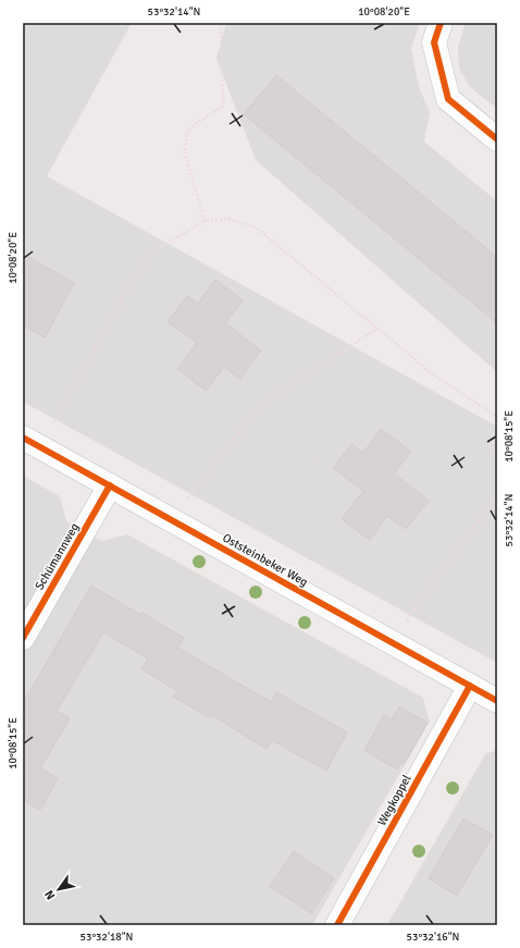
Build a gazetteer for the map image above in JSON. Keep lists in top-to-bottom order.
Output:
{
  "streets": {
    "street": ["Schümannweg", "Oststeinbeker Weg", "Wegkoppel"]
  },
  "crossings": [
    ["Schümannweg", "Oststeinbeker Weg"],
    ["Oststeinbeker Weg", "Wegkoppel"]
  ],
  "north": "bottom left",
  "coordinates": [
    "53°32'14\"N",
    "10°08'20\"E",
    "10°08'15\"E",
    "53°32'18\"N",
    "53°32'16\"N"
  ]
}
